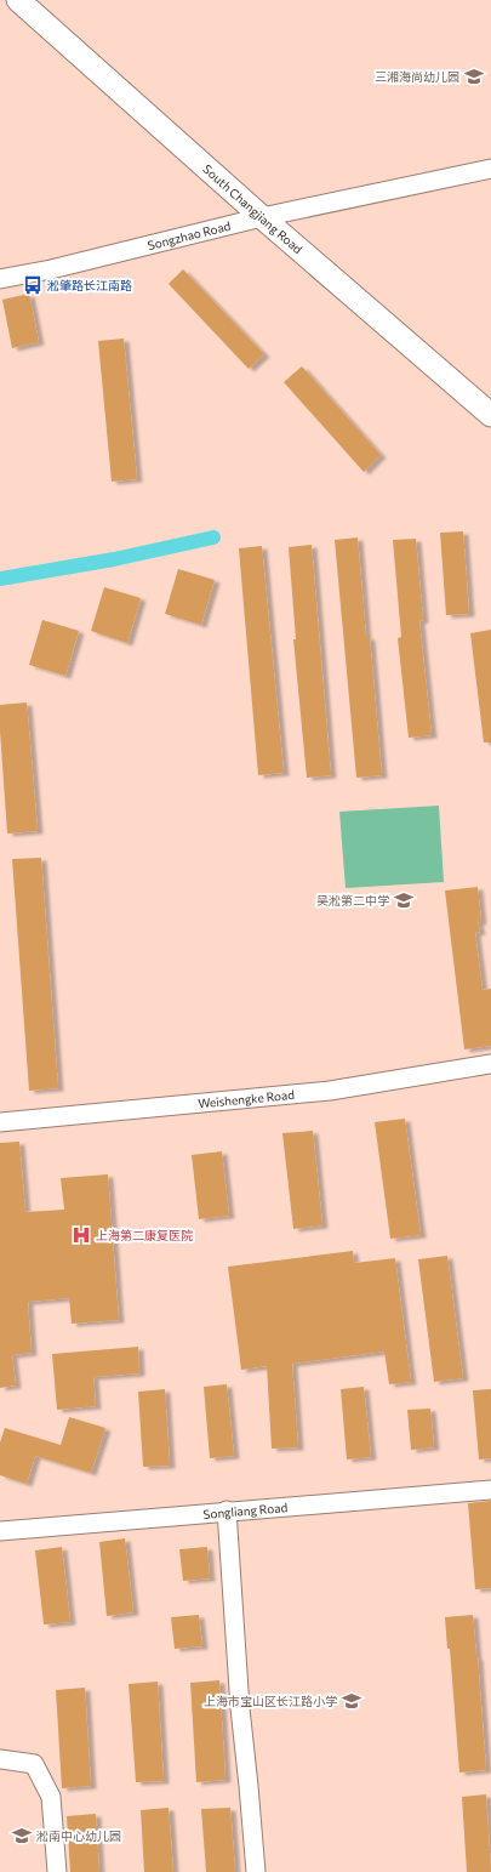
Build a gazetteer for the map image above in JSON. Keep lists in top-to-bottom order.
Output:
{
  "streets": {
    "main road": ["South Changjiang Road"],
    "street": ["Songzhao Road", "Weishengke Road", "Songliang Road"]
  },
  "crossings": [
    ["South Changjiang Road", "Songzhao Road"]
  ],
  "places": {
    "school or university": [
      "三湘海尚幼儿园",
      "吴淞第二中学",
      "上海市宝山区长江路小学",
      "淞南中心幼儿园"
    ],
    "bus stop": ["淞肇路长江南路"],
    "hospital": ["上海第二康复医院"]
  }
}
